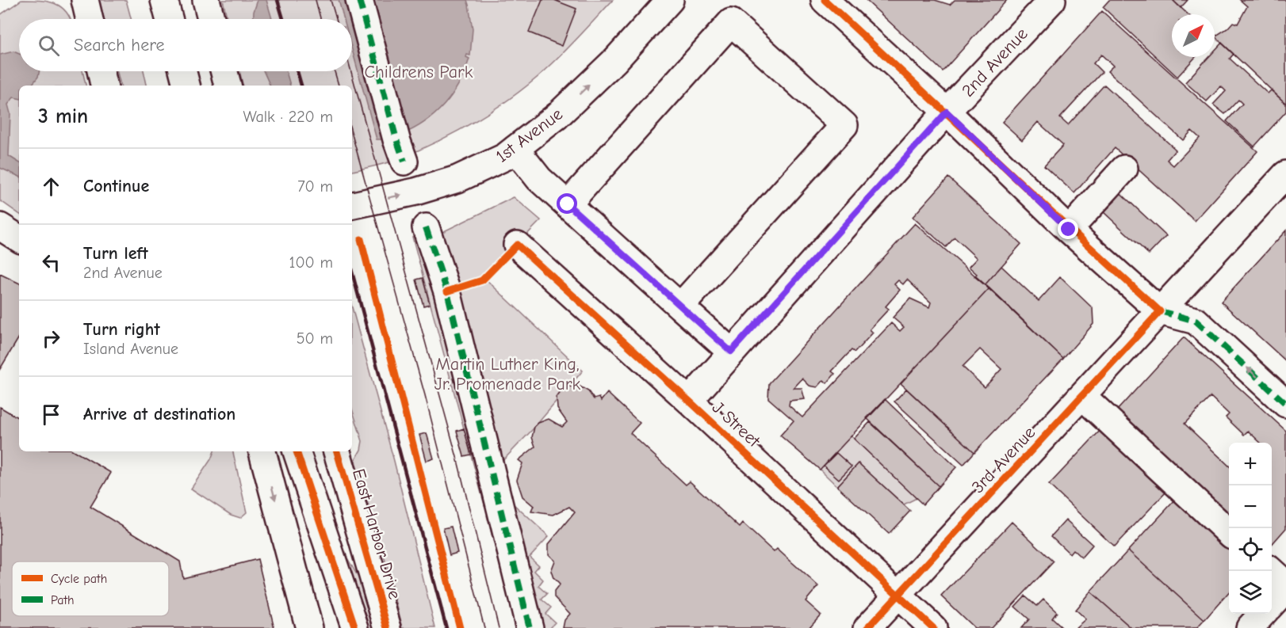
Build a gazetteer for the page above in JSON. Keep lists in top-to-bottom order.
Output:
{
  "streets": {
    "street": [
      "2nd Avenue",
      "1st Avenue",
      "J Street",
      "3rd Avenue",
      "East Harbor Drive"
    ]
  },
  "crossings": [
    ["2nd Avenue", "J Street"],
    ["J Street", "3rd Avenue"]
  ],
  "one_way": ["1st Avenue"],
  "parks": ["Childrens Park", "Martin Luther King, Jr. Promenade Park"],
  "legend": ["Cycle path", "Path"],
  "north": "top right",
  "page": {
    "search": "Search here",
    "heading": ["3 min", "Walk · 220 m"],
    "list": [
      ["Continue", "70 m"],
      ["Turn left", "2nd Avenue", "100 m"],
      ["Turn right", "Island Avenue", "50 m"],
      "Arrive at destination"
    ],
    "map_buttons": ["+", "−"]
  }
}
